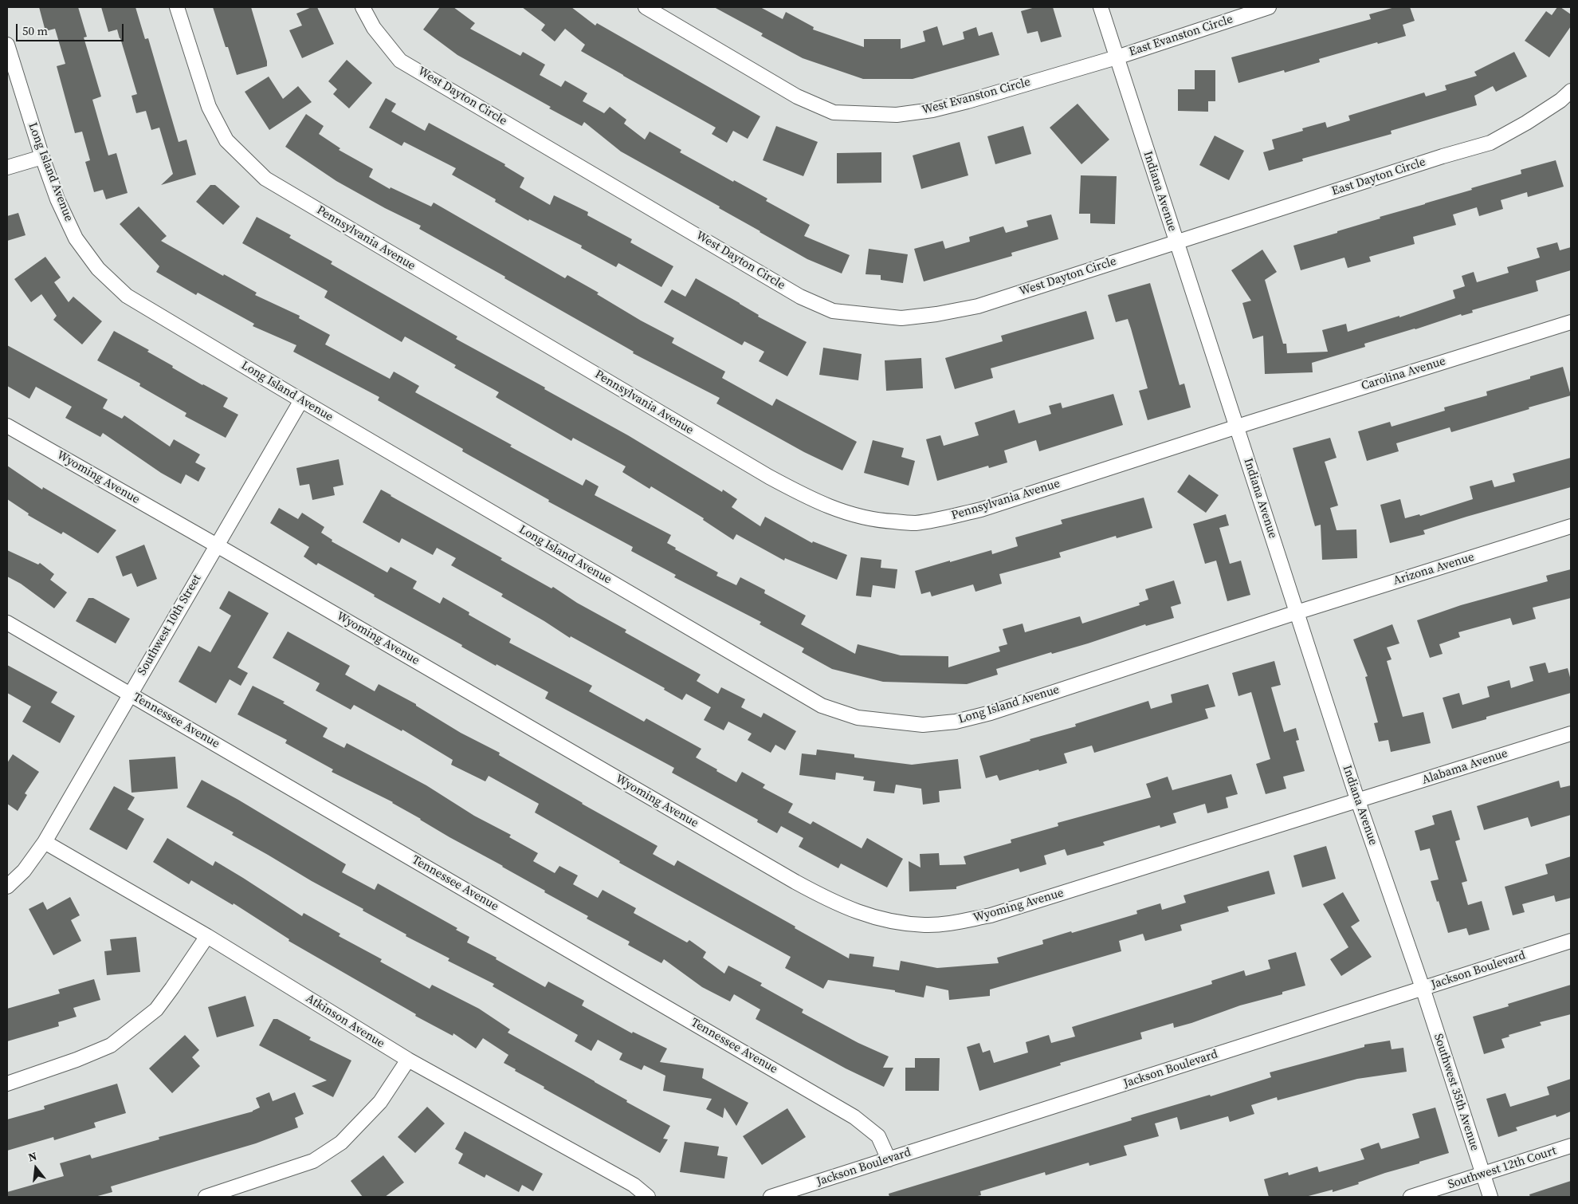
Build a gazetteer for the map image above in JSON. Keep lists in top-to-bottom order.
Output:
{
  "streets": {
    "street": [
      "East Evanston Circle",
      "West Dayton Circle",
      "West Evanston Circle",
      "Long Island Avenue",
      "East Dayton Circle",
      "Indiana Avenue",
      "Pennsylvania Avenue",
      "Carolina Avenue",
      "Wyoming Avenue",
      "Arizona Avenue",
      "Southwest 10th Street",
      "Tennessee Avenue",
      "Alabama Avenue",
      "Jackson Boulevard",
      "Atkinson Avenue",
      "Southwest 35th Avenue",
      "Southwest 12th Court"
    ]
  },
  "crossings": [
    ["East Evanston Circle", "West Evanston Circle"],
    ["East Evanston Circle", "Indiana Avenue"],
    ["West Dayton Circle", "East Dayton Circle"],
    ["West Dayton Circle", "Indiana Avenue"],
    ["West Evanston Circle", "Indiana Avenue"],
    ["Long Island Avenue", "Indiana Avenue"],
    ["Long Island Avenue", "Arizona Avenue"],
    ["Long Island Avenue", "Southwest 10th Street"],
    ["East Dayton Circle", "Indiana Avenue"],
    ["Indiana Avenue", "Pennsylvania Avenue"],
    ["Indiana Avenue", "Carolina Avenue"],
    ["Indiana Avenue", "Wyoming Avenue"],
    ["Indiana Avenue", "Arizona Avenue"],
    ["Indiana Avenue", "Alabama Avenue"],
    ["Indiana Avenue", "Jackson Boulevard"],
    ["Indiana Avenue", "Southwest 35th Avenue"],
    ["Pennsylvania Avenue", "Carolina Avenue"],
    ["Wyoming Avenue", "Southwest 10th Street"],
    ["Wyoming Avenue", "Alabama Avenue"],
    ["Southwest 10th Street", "Tennessee Avenue"],
    ["Southwest 10th Street", "Atkinson Avenue"],
    ["Tennessee Avenue", "Jackson Boulevard"],
    ["Jackson Boulevard", "Southwest 35th Avenue"],
    ["Southwest 35th Avenue", "Southwest 12th Court"]
  ],
  "scale_bar": "50 m",
  "north": "top"
}
